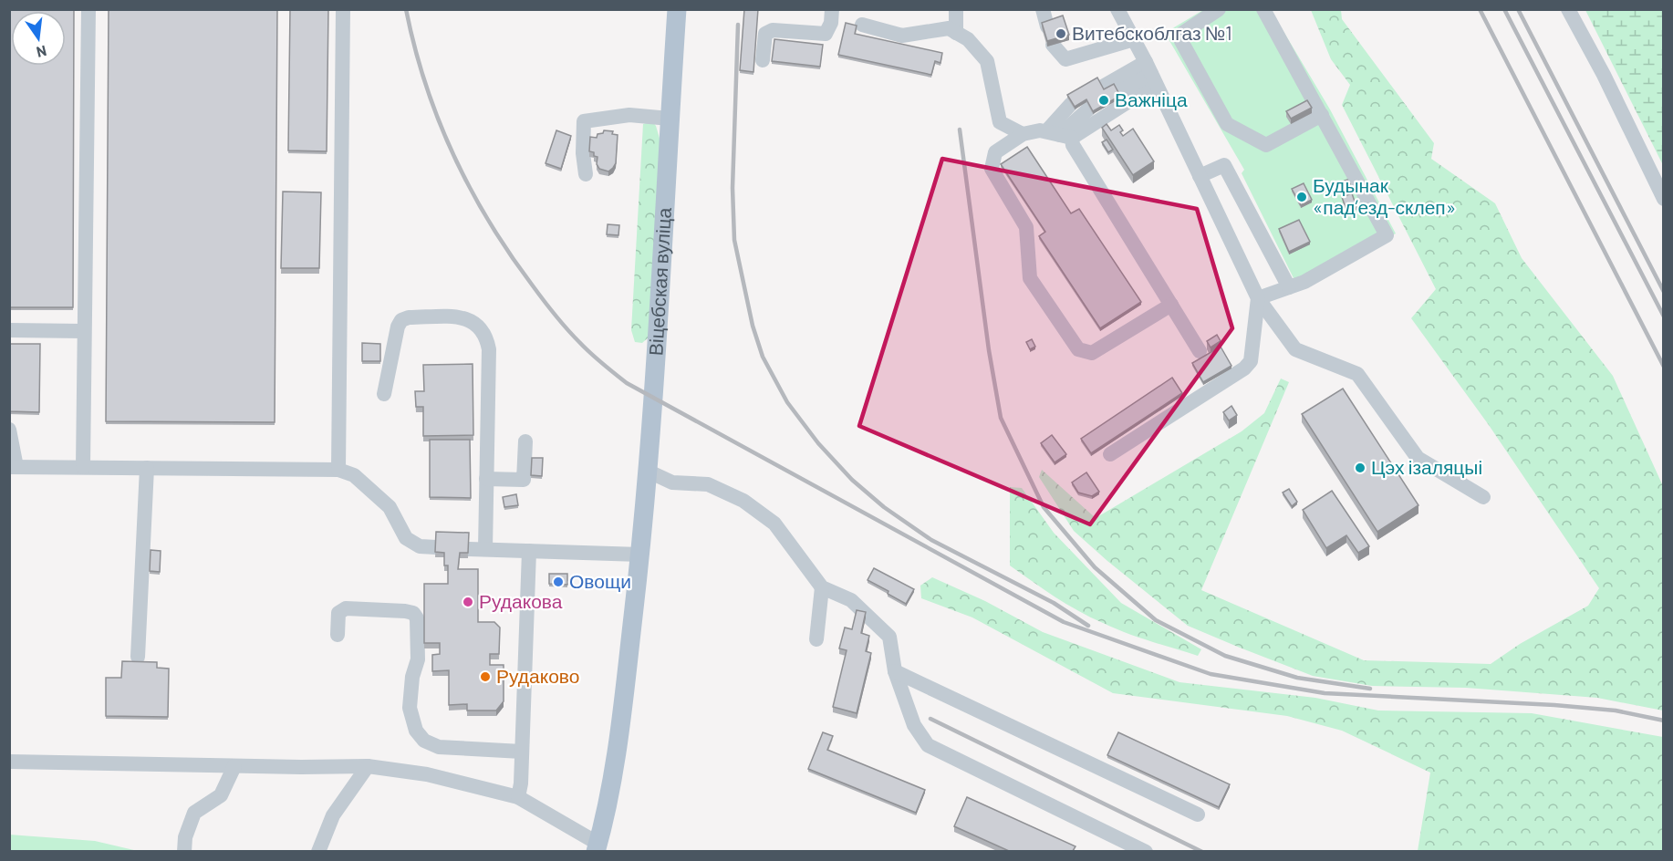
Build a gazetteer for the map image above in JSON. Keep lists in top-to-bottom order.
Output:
{
  "streets": {
    "main road": ["Віцебская вуліца"]
  },
  "places": [
    "Витебскоблгаз №1",
    "Важніца",
    "Будынак «падʼезд-склеп»",
    "Цэх ізаляцыі",
    "Овощи",
    "Рудакова",
    "Рудаково"
  ],
  "north": "bottom"
}
